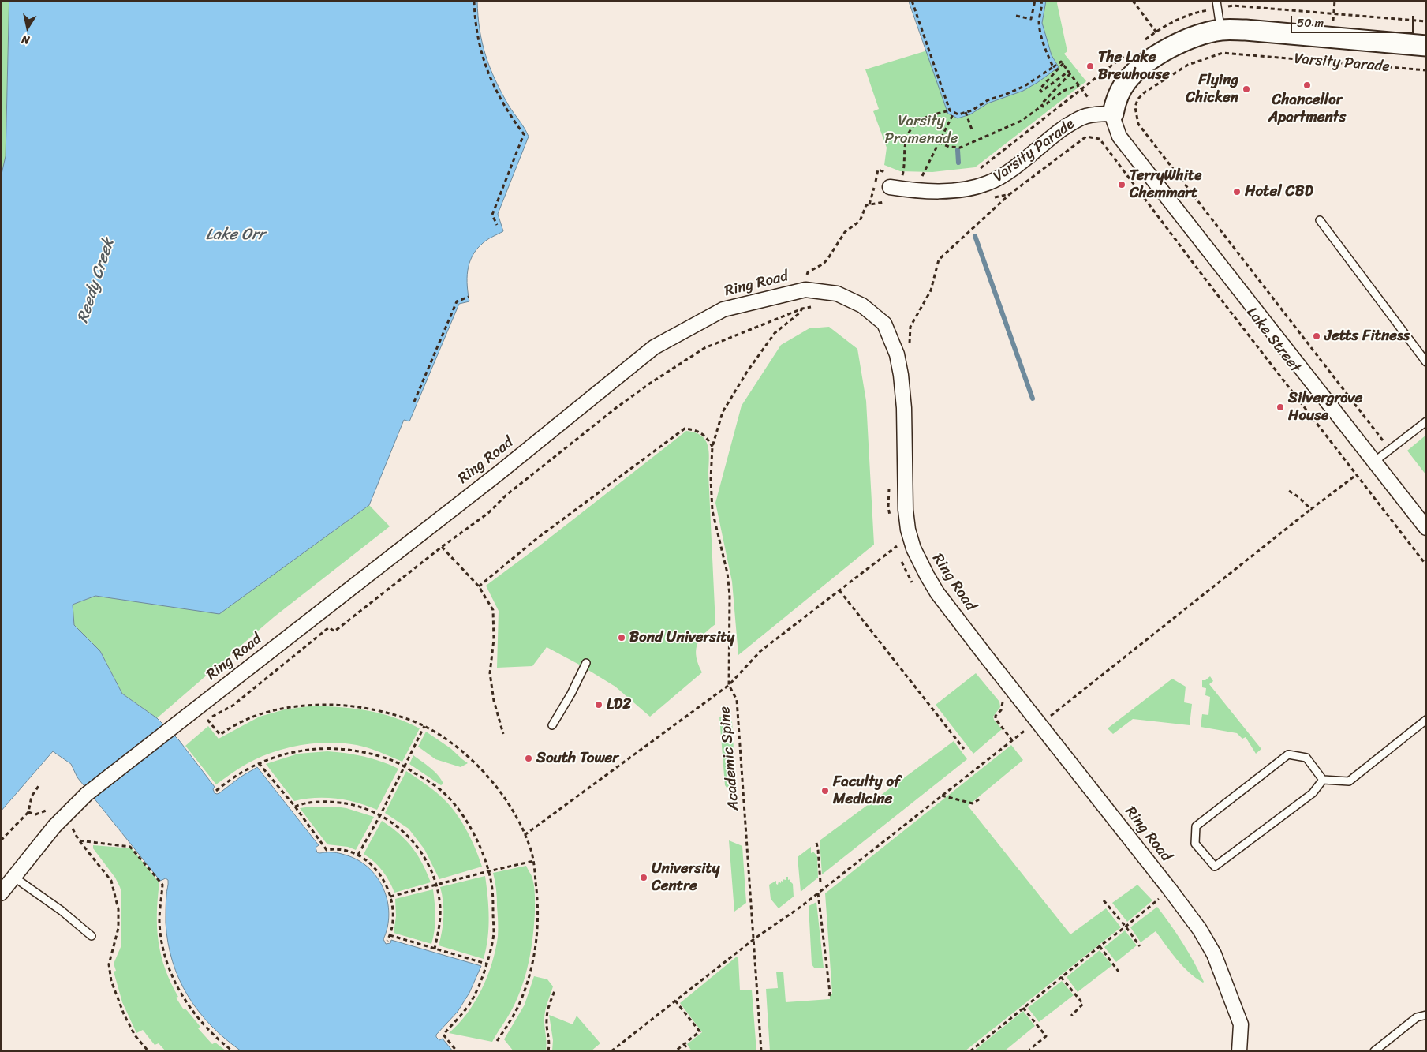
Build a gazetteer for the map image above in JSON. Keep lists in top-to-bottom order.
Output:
{
  "streets": {
    "street": ["Varsity Parade", "Ring Road", "Lake Street"],
    "path": ["Academic Spine"]
  },
  "crossings": [
    ["Varsity Parade", "Lake Street"]
  ],
  "water": ["Lake Orr", "Reedy Creek"],
  "parks": ["Varsity Promenade"],
  "places": [
    "The Lake Brewhouse",
    "Chancellor Apartments",
    "Flying Chicken",
    "TerryWhite Chemmart",
    "Hotel CBD",
    "Jetts Fitness",
    "Silvergrove House",
    "Bond University",
    "LD2",
    "South Tower",
    "Faculty of Medicine",
    "University Centre"
  ],
  "scale_bar": "50 m",
  "north": "bottom"
}
